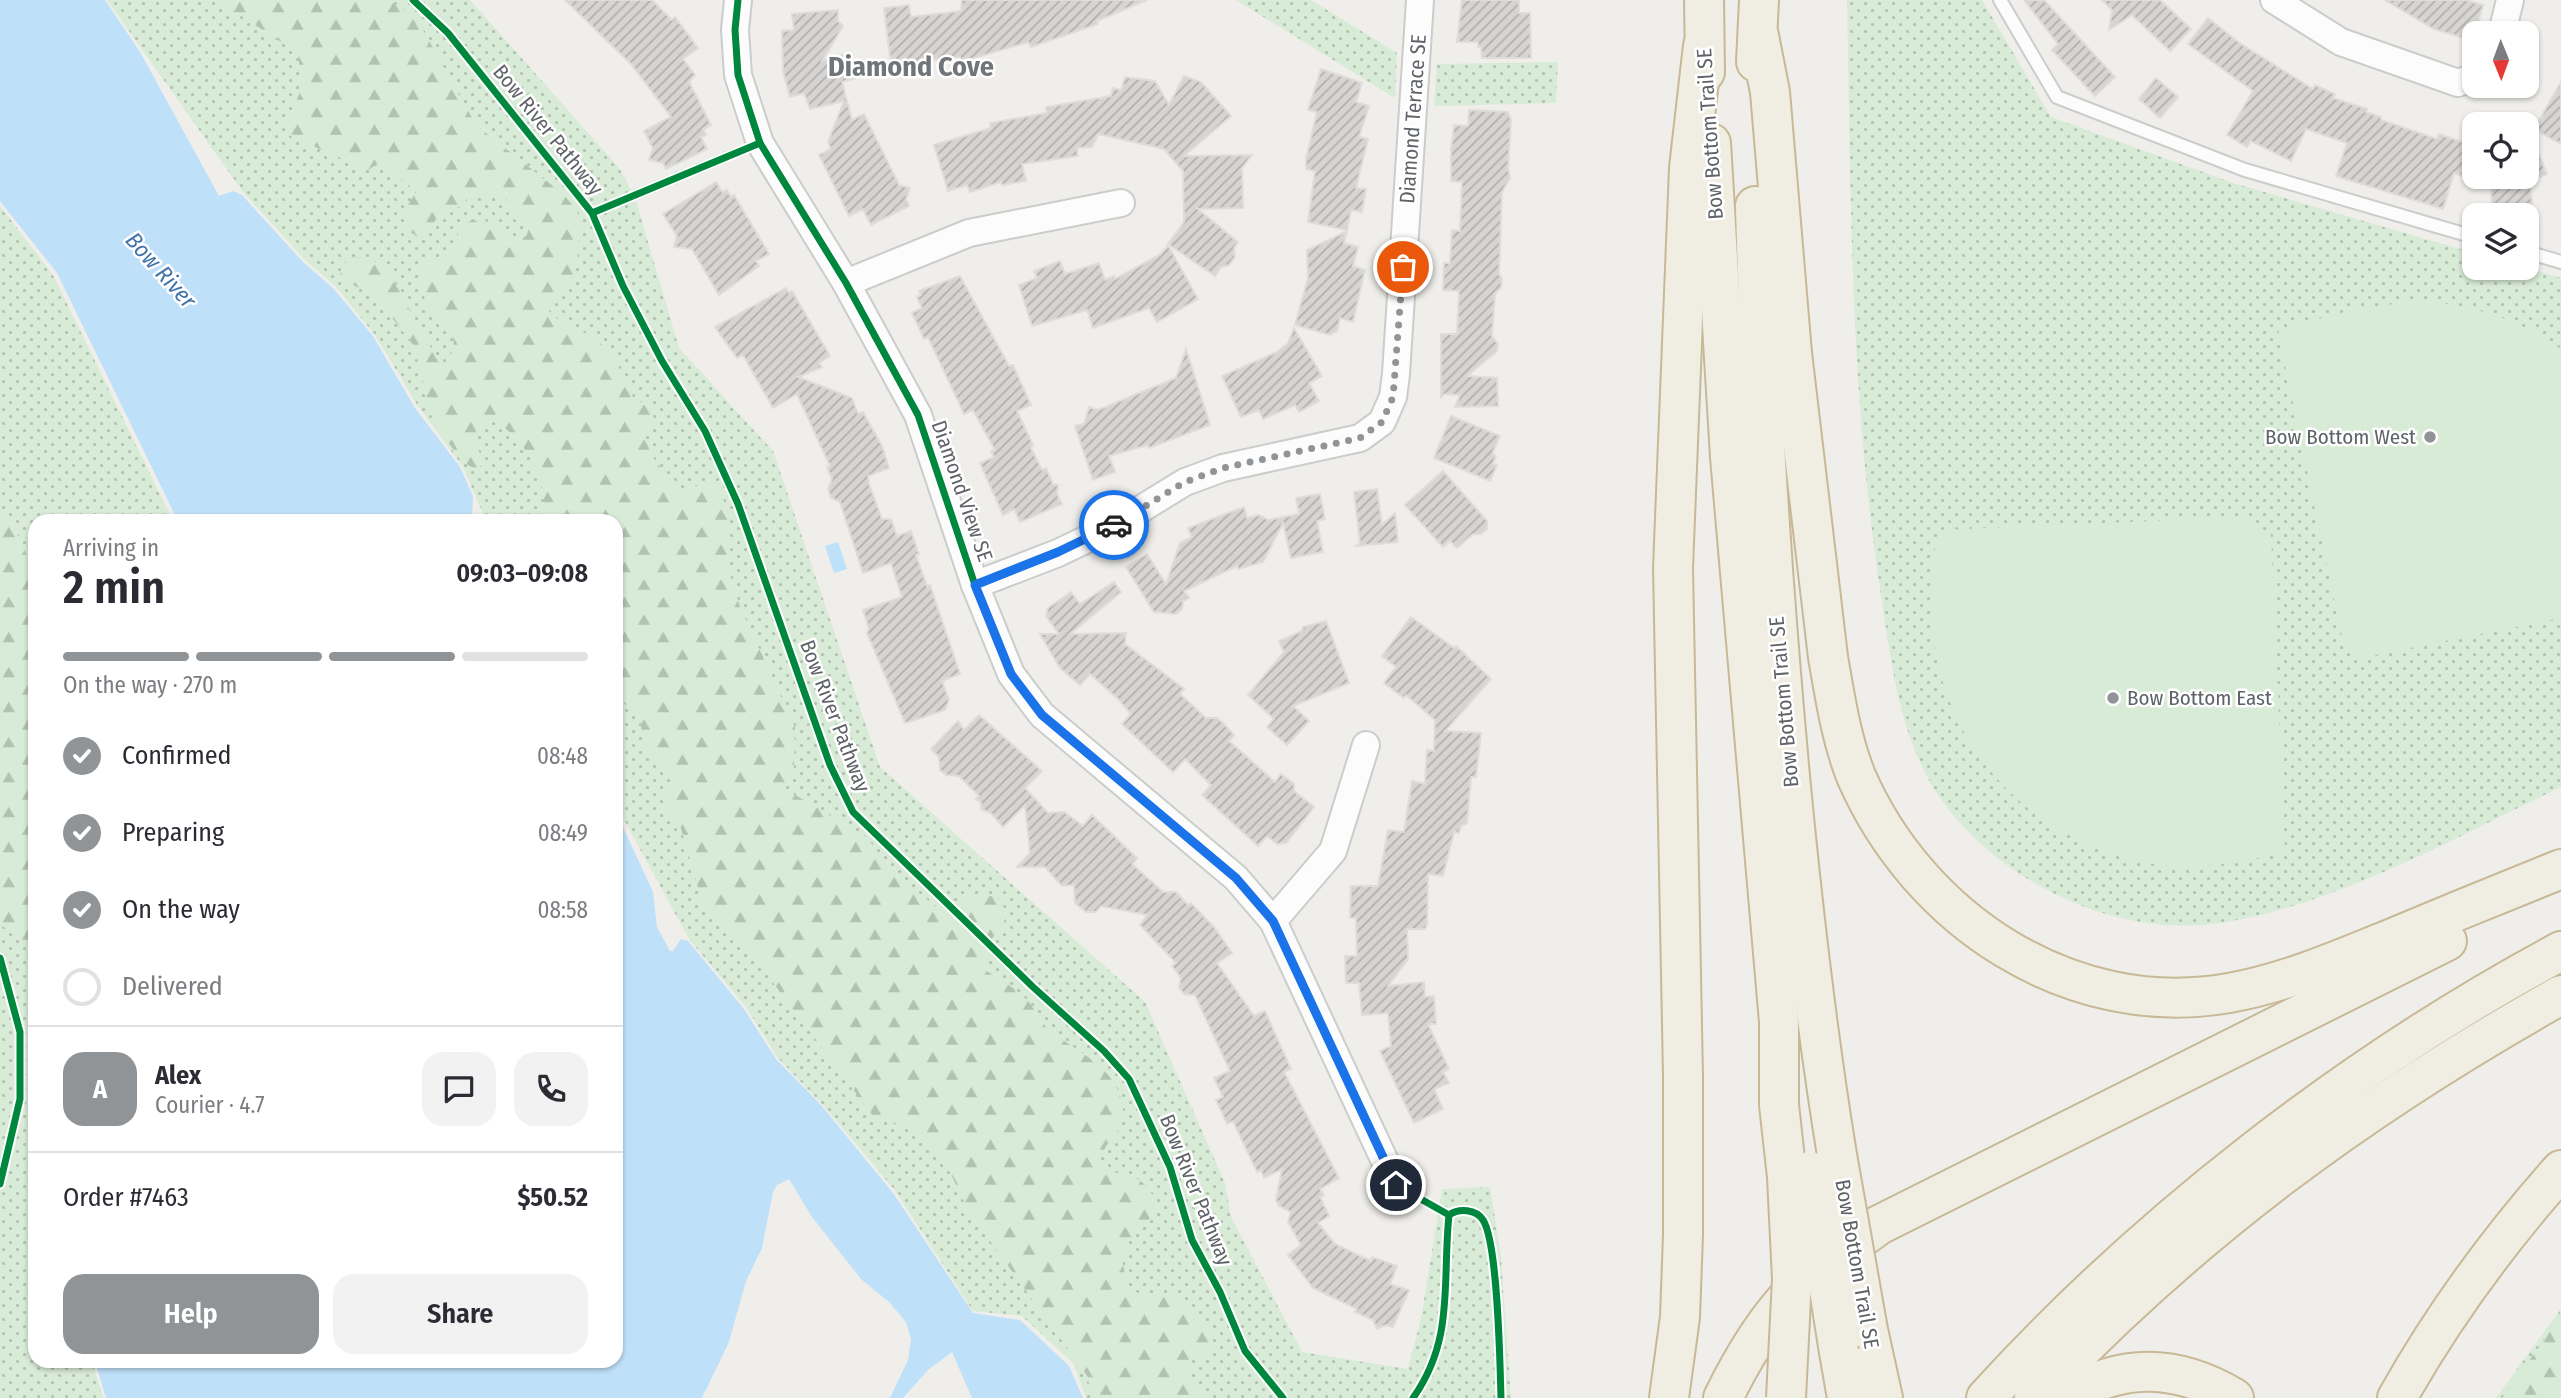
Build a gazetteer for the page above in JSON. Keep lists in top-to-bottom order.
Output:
{
  "streets": {
    "highway": ["Bow Bottom Trail SE"],
    "street": ["Diamond Terrace SE", "Diamond View SE"],
    "cycle path": ["Bow River Pathway"]
  },
  "crossings": [
    ["Diamond Terrace SE", "Diamond View SE"]
  ],
  "districts": ["Diamond Cove"],
  "water": ["Bow River"],
  "places": ["Bow Bottom West", "Bow Bottom East"],
  "north": "bottom",
  "page": {
    "heading": ["2 min", "Arriving in", "09:03–09:08"],
    "panel": [
      "Alex",
      "Courier · 4.7",
      "Order #7463",
      "$50.52"
    ],
    "bar": "On the way · 270 m",
    "list": [
      ["Confirmed", "08:48"],
      ["Preparing", "08:49"],
      ["On the way", "08:58"],
      "Delivered"
    ],
    "round": "A",
    "buttons": ["Help", "Share"]
  }
}
